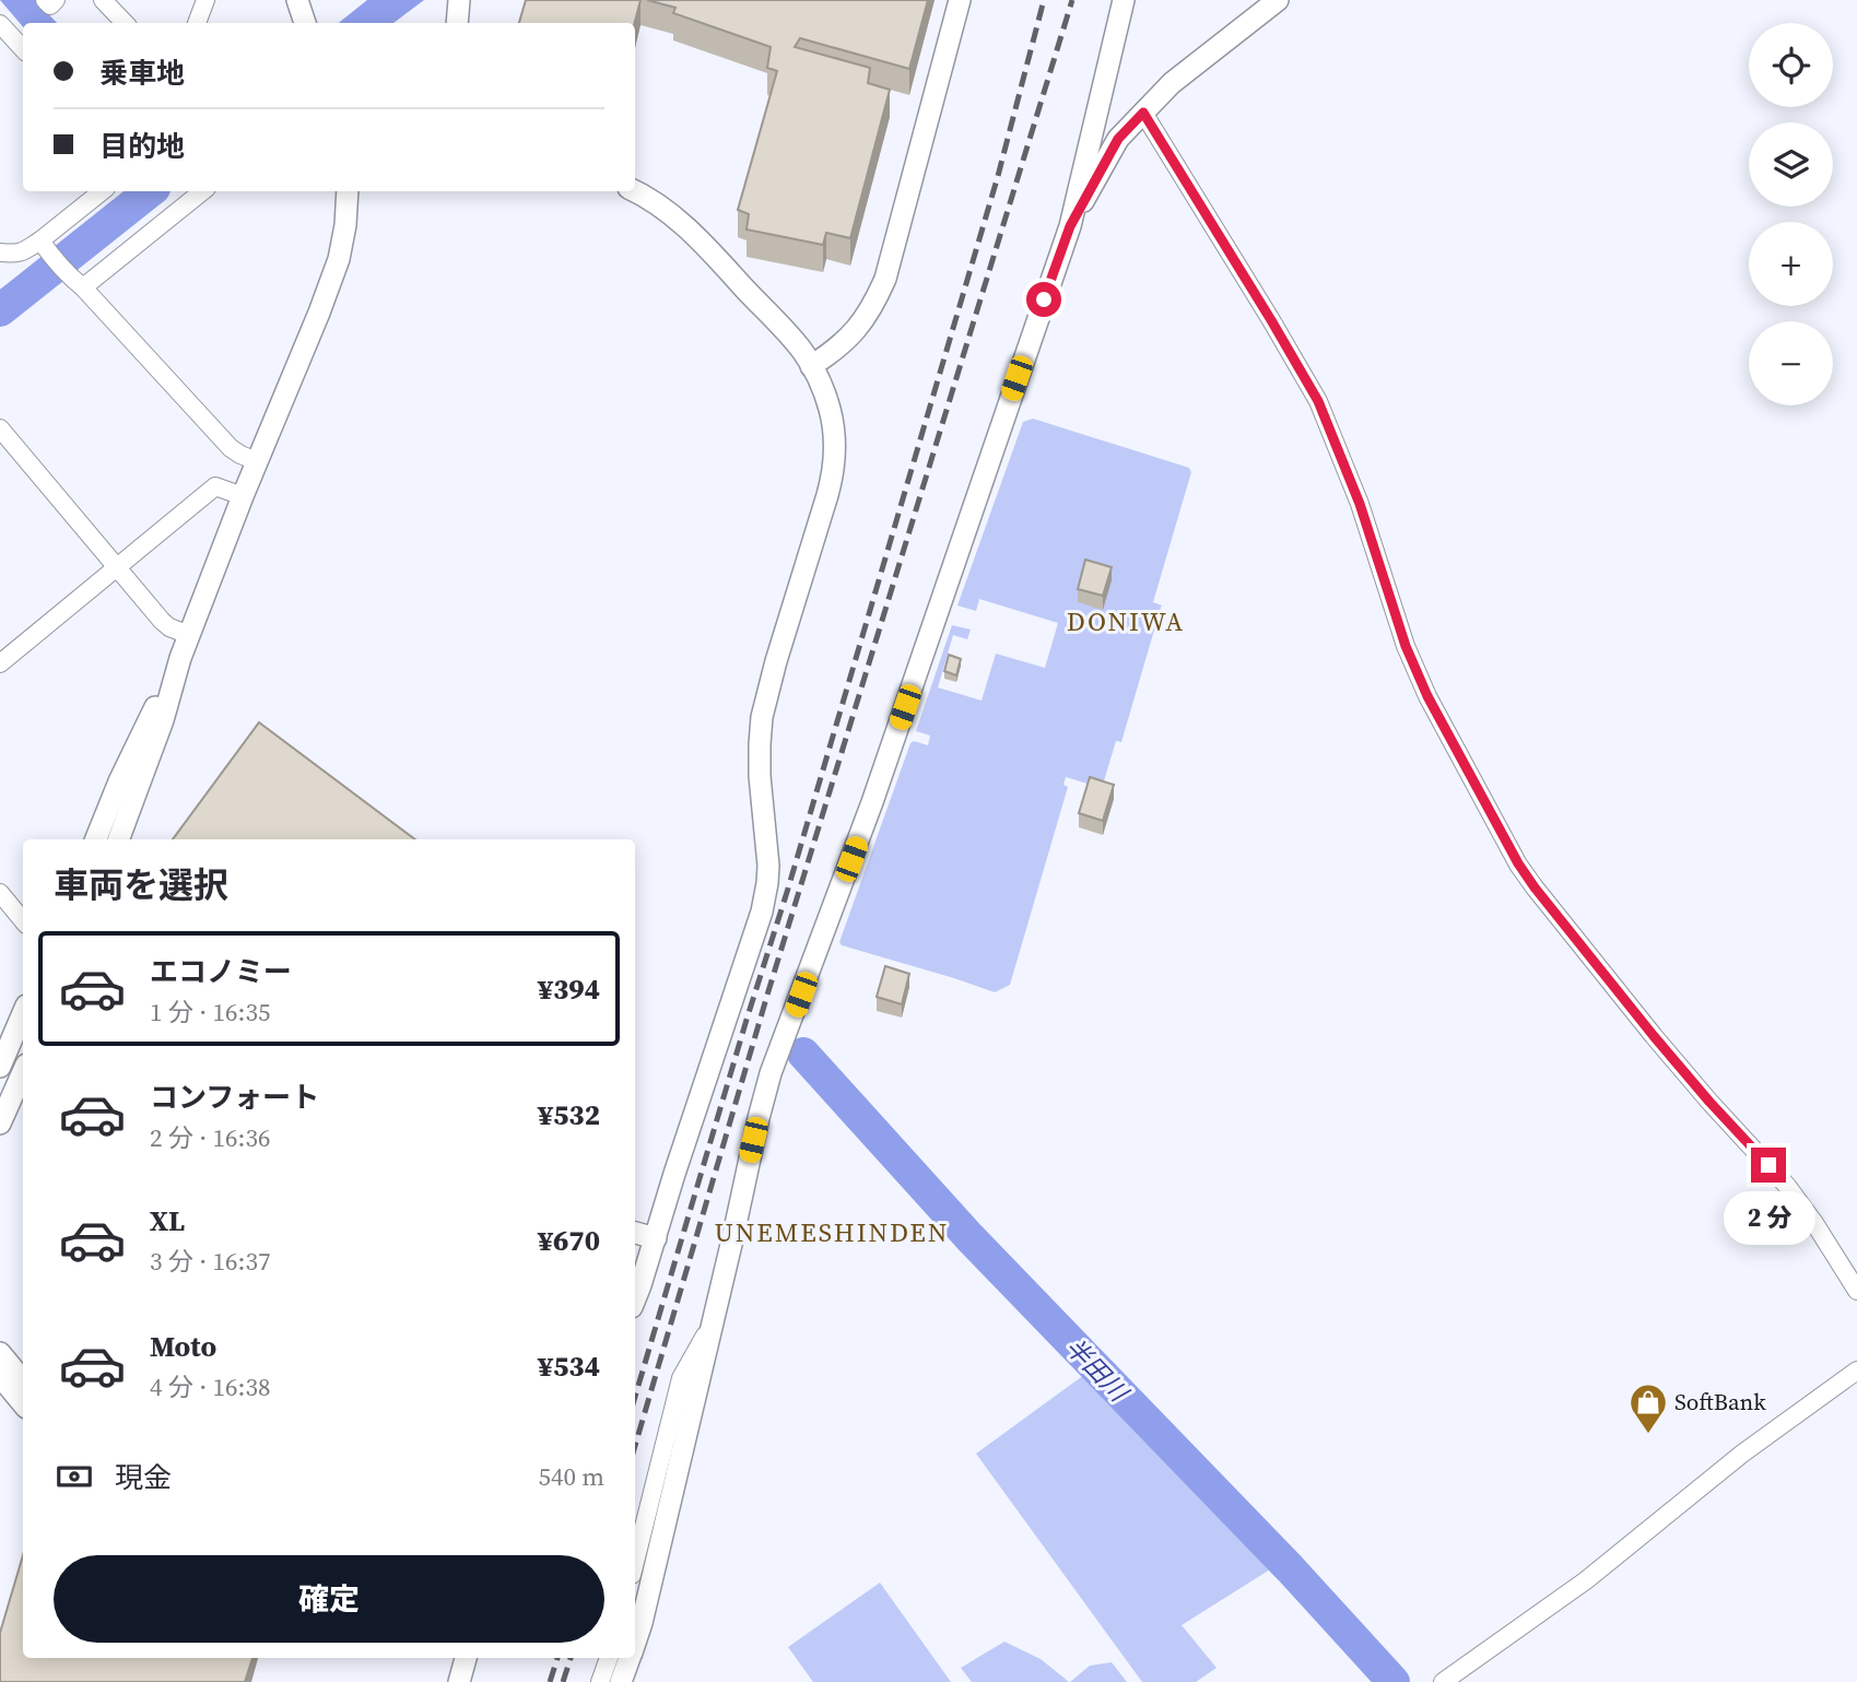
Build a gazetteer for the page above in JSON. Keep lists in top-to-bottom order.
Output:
{
  "districts": ["DONIWA", "UNEMESHINDEN"],
  "water": ["半田川"],
  "places": {
    "shop": ["SoftBank"]
  },
  "page": {
    "map_buttons": ["+", "−"],
    "banner": ["乗車地", "目的地"],
    "heading": "車両を選択",
    "list": [
      {
        "name": "エコノミー",
        "note": "1 分 · 16:35",
        "value": "¥394"
      },
      {
        "name": "コンフォート",
        "note": "2 分 · 16:36",
        "value": "¥532"
      },
      {
        "name": "XL",
        "note": "3 分 · 16:37",
        "value": "¥670"
      },
      {
        "name": "Moto",
        "note": "4 分 · 16:38",
        "value": "¥534"
      }
    ],
    "bubble": "2 分",
    "pay": ["現金", "540 m"],
    "buttons": "確定"
  }
}
